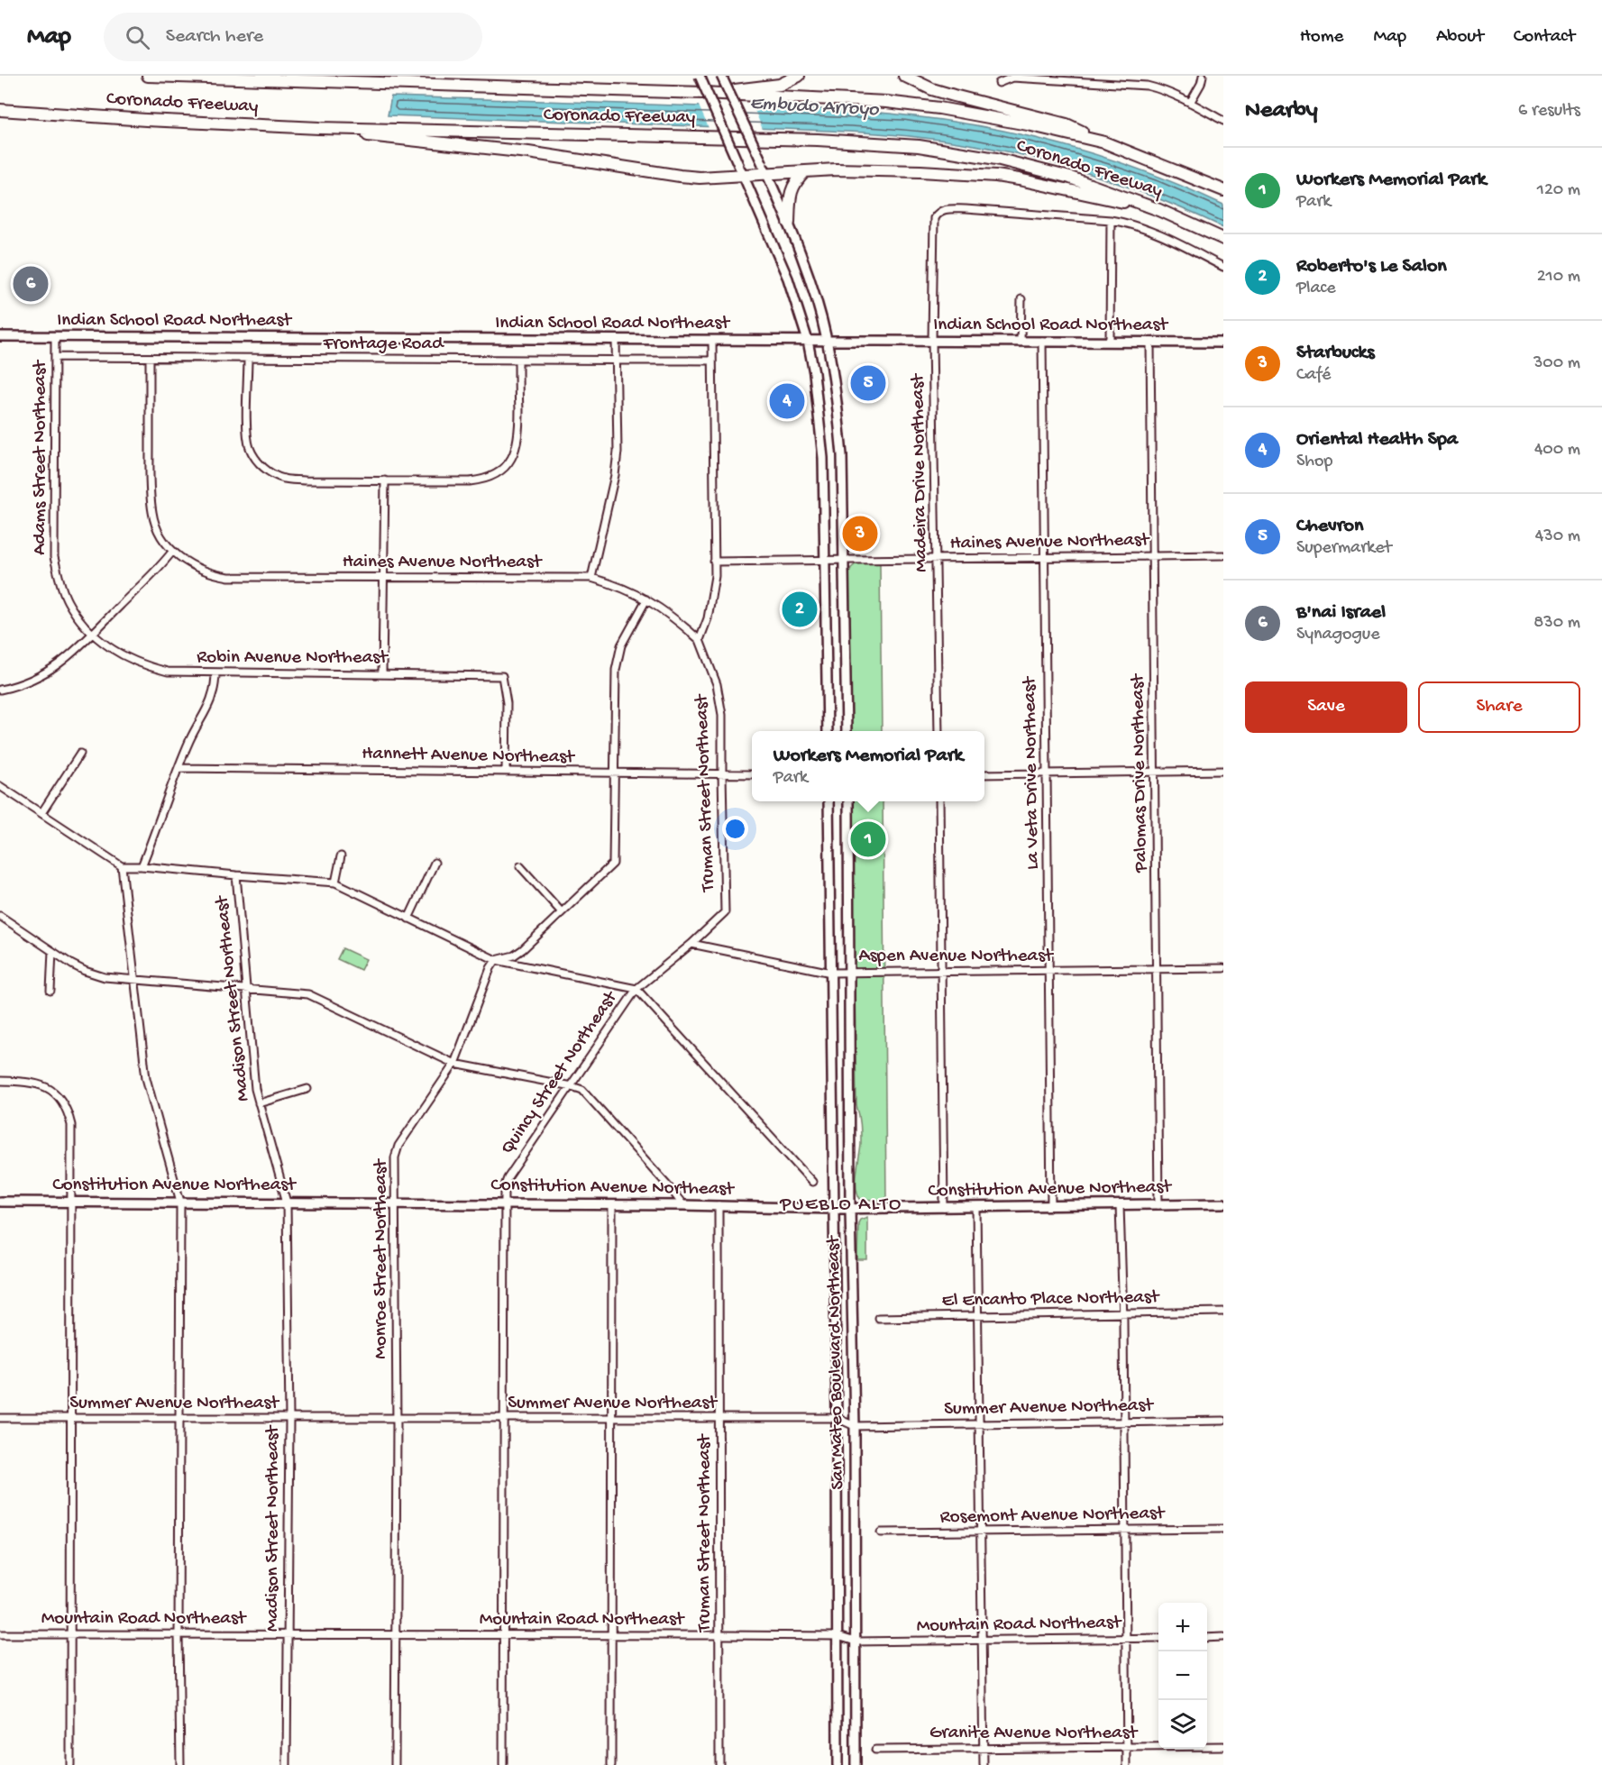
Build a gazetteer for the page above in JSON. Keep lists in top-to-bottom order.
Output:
{
  "streets": {
    "highway": ["Coronado Freeway"],
    "main road": ["Indian School Road Northeast", "Constitution Avenue Northeast", "San Mateo Boulevard Northeast"],
    "street": [
      "Frontage Road",
      "Adams Street Northeast",
      "Madeira Drive Northeast",
      "Haines Avenue Northeast",
      "Robin Avenue Northeast",
      "Hannett Avenue Northeast",
      "La Veta Drive Northeast",
      "Palomas Drive Northeast",
      "Truman Street Northeast",
      "Aspen Avenue Northeast",
      "Madison Street Northeast",
      "Quincy Street Northeast",
      "Monroe Street Northeast",
      "El Encanto Place Northeast",
      "Summer Avenue Northeast",
      "Rosemont Avenue Northeast",
      "Mountain Road Northeast",
      "Granite Avenue Northeast"
    ]
  },
  "crossings": [
    ["Indian School Road Northeast", "Adams Street Northeast"],
    ["Indian School Road Northeast", "Madeira Drive Northeast"],
    ["Indian School Road Northeast", "La Veta Drive Northeast"],
    ["Indian School Road Northeast", "Palomas Drive Northeast"],
    ["Frontage Road", "Adams Street Northeast"],
    ["Adams Street Northeast", "Robin Avenue Northeast"],
    ["Madeira Drive Northeast", "Haines Avenue Northeast"],
    ["Haines Avenue Northeast", "La Veta Drive Northeast"],
    ["Haines Avenue Northeast", "Palomas Drive Northeast"],
    ["Haines Avenue Northeast", "Truman Street Northeast"],
    ["Robin Avenue Northeast", "Hannett Avenue Northeast"],
    ["Hannett Avenue Northeast", "Truman Street Northeast"],
    ["La Veta Drive Northeast", "Aspen Avenue Northeast"],
    ["La Veta Drive Northeast", "Constitution Avenue Northeast"],
    ["Palomas Drive Northeast", "Aspen Avenue Northeast"],
    ["Palomas Drive Northeast", "Constitution Avenue Northeast"],
    ["Truman Street Northeast", "Aspen Avenue Northeast"],
    ["Truman Street Northeast", "Quincy Street Northeast"],
    ["Truman Street Northeast", "Constitution Avenue Northeast"],
    ["Truman Street Northeast", "Summer Avenue Northeast"],
    ["Truman Street Northeast", "Mountain Road Northeast"],
    ["Aspen Avenue Northeast", "Quincy Street Northeast"],
    ["Aspen Avenue Northeast", "San Mateo Boulevard Northeast"],
    ["Madison Street Northeast", "Constitution Avenue Northeast"],
    ["Madison Street Northeast", "Summer Avenue Northeast"],
    ["Madison Street Northeast", "Mountain Road Northeast"],
    ["Quincy Street Northeast", "Constitution Avenue Northeast"],
    ["Quincy Street Northeast", "Summer Avenue Northeast"],
    ["Quincy Street Northeast", "Mountain Road Northeast"],
    ["Constitution Avenue Northeast", "Monroe Street Northeast"],
    ["Constitution Avenue Northeast", "San Mateo Boulevard Northeast"],
    ["Monroe Street Northeast", "Summer Avenue Northeast"],
    ["Monroe Street Northeast", "Mountain Road Northeast"],
    ["San Mateo Boulevard Northeast", "Summer Avenue Northeast"],
    ["San Mateo Boulevard Northeast", "Mountain Road Northeast"]
  ],
  "districts": ["PUEBLO ALTO"],
  "water": ["Embudo Arroyo"],
  "page": {
    "header": "Map",
    "search": "Search here",
    "nav": [
      "Home",
      "Map",
      "About",
      "Contact"
    ],
    "heading": ["Nearby", "6 results"],
    "list": [
      {
        "mark": "1",
        "name": "Workers Memorial Park",
        "note": "Park",
        "value": "120 m"
      },
      {
        "mark": "2",
        "name": "Roberto's Le Salon",
        "note": "Place",
        "value": "210 m"
      },
      {
        "mark": "3",
        "name": "Starbucks",
        "note": "Café",
        "value": "300 m"
      },
      {
        "mark": "4",
        "name": "Oriental Health Spa",
        "note": "Shop",
        "value": "400 m"
      },
      {
        "mark": "5",
        "name": "Chevron",
        "note": "Supermarket",
        "value": "430 m"
      },
      {
        "mark": "6",
        "name": "B'nai Israel",
        "note": "Synagogue",
        "value": "830 m"
      }
    ],
    "pins": [
      "6",
      "5",
      "4",
      "3",
      "2",
      "1"
    ],
    "buttons": ["Save", "Share"],
    "popup": ["Workers Memorial Park", "Park"],
    "map_buttons": ["+", "−"]
  }
}
